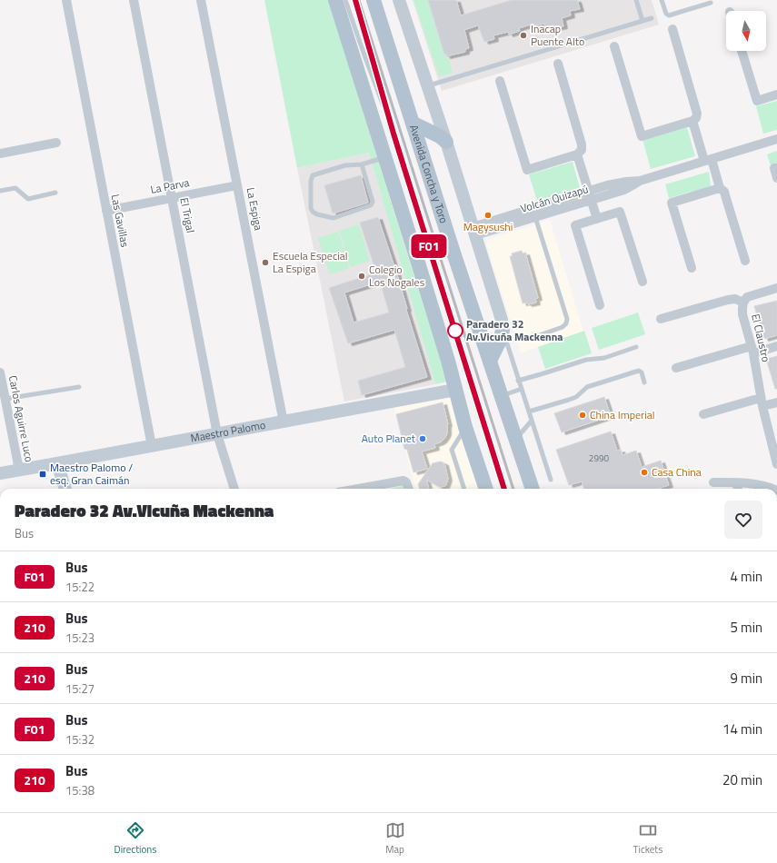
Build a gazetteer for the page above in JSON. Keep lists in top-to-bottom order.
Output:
{
  "streets": {
    "main road": ["Avenida Concha y Toro"],
    "street": [
      "La Parva",
      "Volcán Quizapú",
      "La Espiga",
      "El Trigal",
      "Las Gavillas",
      "El Claustro",
      "Carlos Aguirre Luco",
      "Maestro Palomo"
    ]
  },
  "crossings": [
    ["La Parva", "La Espiga"],
    ["La Parva", "El Trigal"],
    ["La Parva", "Las Gavillas"],
    ["La Espiga", "Maestro Palomo"],
    ["El Trigal", "Maestro Palomo"],
    ["Las Gavillas", "Maestro Palomo"],
    ["Carlos Aguirre Luco", "Maestro Palomo"]
  ],
  "places": {
    "other": [
      "Inacap Puente Alto",
      "Magysushi",
      "Escuela Especial La Espiga",
      "Colegio Los Nogales",
      "Paradero 32 Av.Vicuña Mackenna",
      "China Imperial",
      "Auto Planet",
      "Casa China"
    ],
    "transit": ["Maestro Palomo / esq. Gran Caimán"]
  },
  "lines": ["bus line F01"],
  "house_numbers": ["2990"],
  "north": "bottom",
  "page": {
    "on_map": "F01",
    "heading": ["Paradero 32 Av.Vicuña Mackenna", "Bus"],
    "list": [
      {
        "mark": "F01",
        "name": "Bus",
        "note": "15:22",
        "value": "4 min"
      },
      {
        "mark": "210",
        "name": "Bus",
        "note": "15:23",
        "value": "5 min"
      },
      {
        "mark": "210",
        "name": "Bus",
        "note": "15:27",
        "value": "9 min"
      },
      {
        "mark": "F01",
        "name": "Bus",
        "note": "15:32",
        "value": "14 min"
      },
      {
        "mark": "210",
        "name": "Bus",
        "note": "15:38",
        "value": "20 min"
      }
    ],
    "tabs": ["Directions", "Map", "Tickets"]
  }
}
